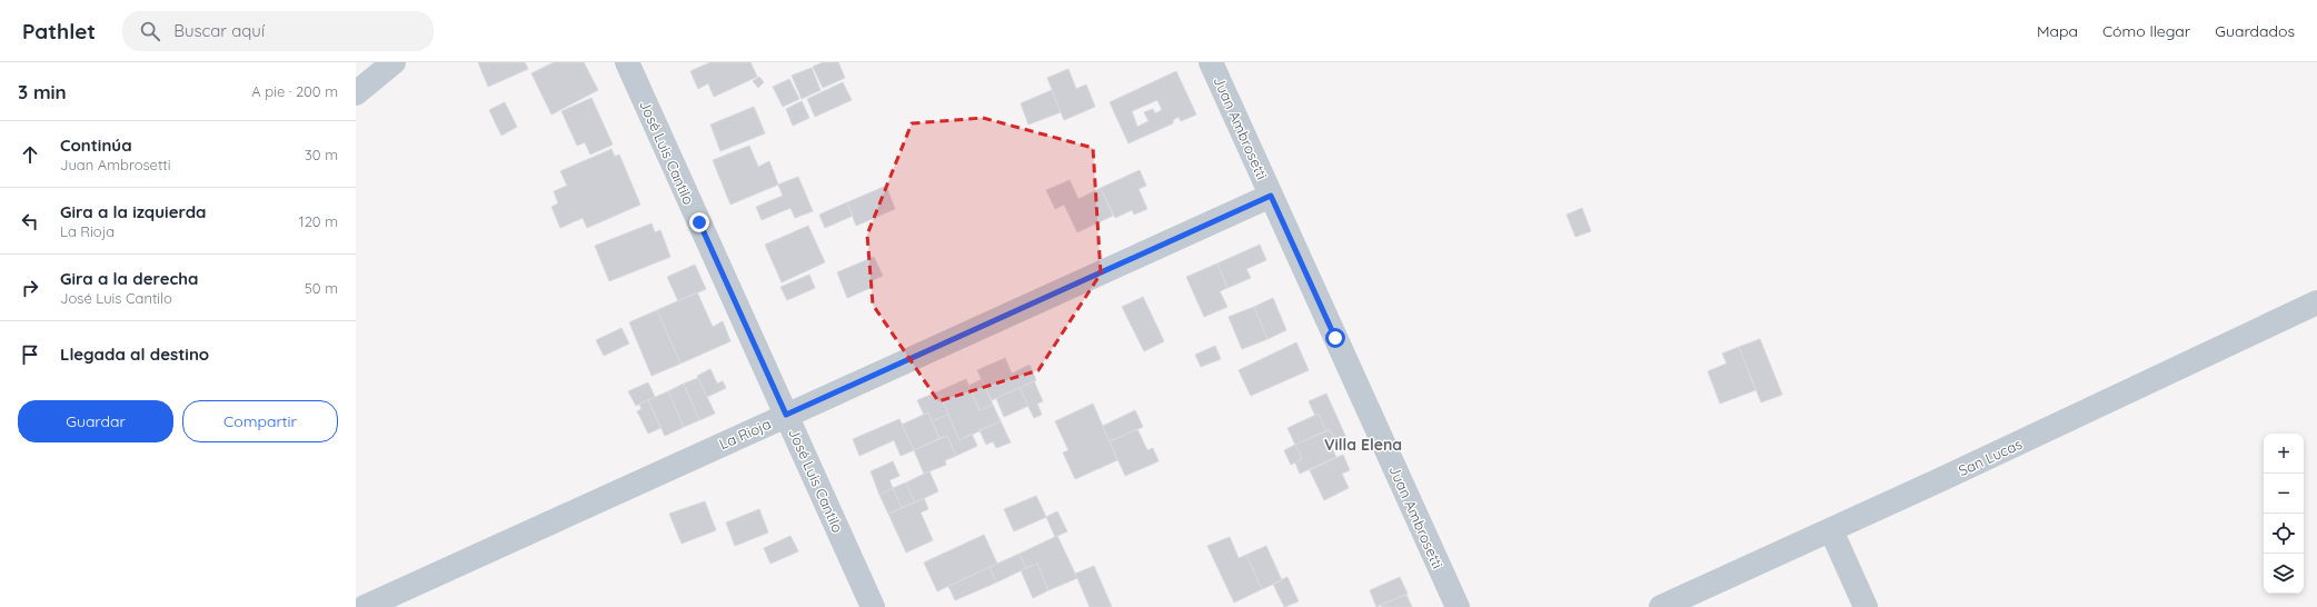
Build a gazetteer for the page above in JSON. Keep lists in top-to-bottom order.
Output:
{
  "streets": {
    "street": [
      "Juan Ambrosetti",
      "José Luis Cantilo",
      "La Rioja",
      "San Lucas"
    ]
  },
  "crossings": [
    ["Juan Ambrosetti", "La Rioja"],
    ["José Luis Cantilo", "La Rioja"]
  ],
  "districts": ["Villa Elena"],
  "page": {
    "header": "Pathlet",
    "search": "Buscar aquí",
    "nav": ["Mapa", "Cómo llegar", "Guardados"],
    "heading": ["3 min", "A pie · 200 m"],
    "list": [
      ["Continúa", "Juan Ambrosetti", "30 m"],
      ["Gira a la izquierda", "La Rioja", "120 m"],
      ["Gira a la derecha", "José Luis Cantilo", "50 m"],
      "Llegada al destino"
    ],
    "buttons": ["Guardar", "Compartir"],
    "map_buttons": ["+", "−"]
  }
}
